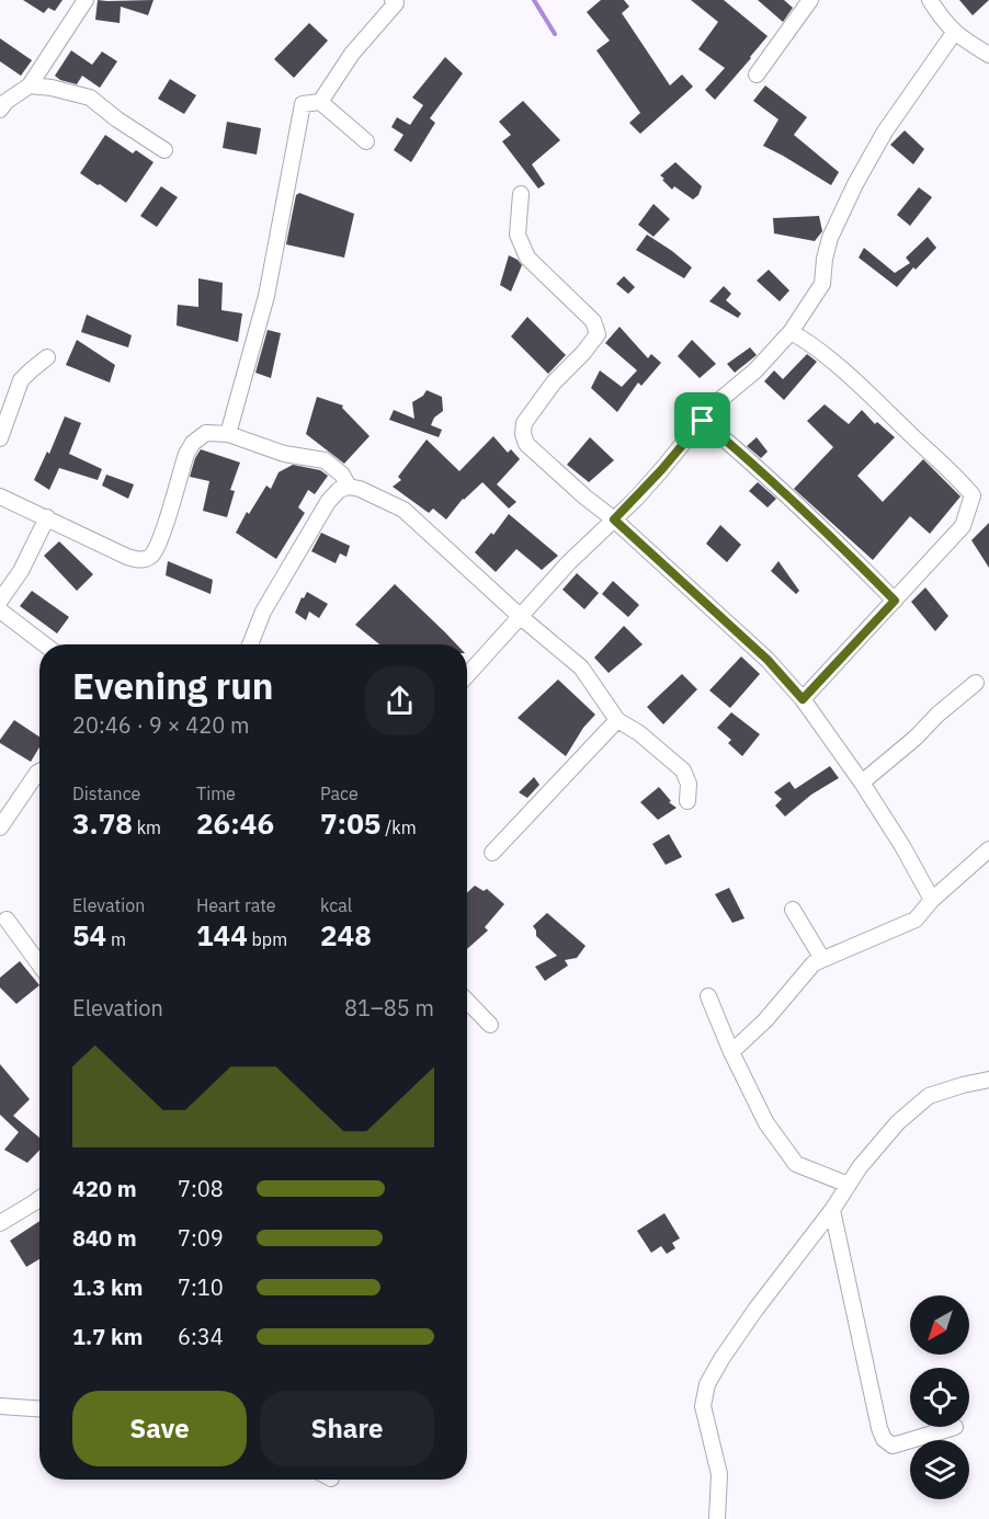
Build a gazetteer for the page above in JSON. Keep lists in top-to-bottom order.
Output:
{
  "north": "bottom left",
  "page": {
    "heading": ["Evening run", "20:46 · 9 × 420 m"],
    "stats": [
      ["Distance", "3.78 km"],
      ["Time", "26:46"],
      ["Pace", "7:05 /km"],
      ["Elevation", "54 m"],
      ["Heart rate", "144 bpm"],
      ["kcal", "248"]
    ],
    "chart": ["Elevation", "81–85 m"],
    "list": [
      {
        "name": "420 m",
        "note": "7:08"
      },
      {
        "name": "840 m",
        "note": "7:09"
      },
      {
        "name": "1.3 km",
        "note": "7:10"
      },
      {
        "name": "1.7 km",
        "note": "6:34"
      }
    ],
    "buttons": ["Save", "Share"]
  }
}
